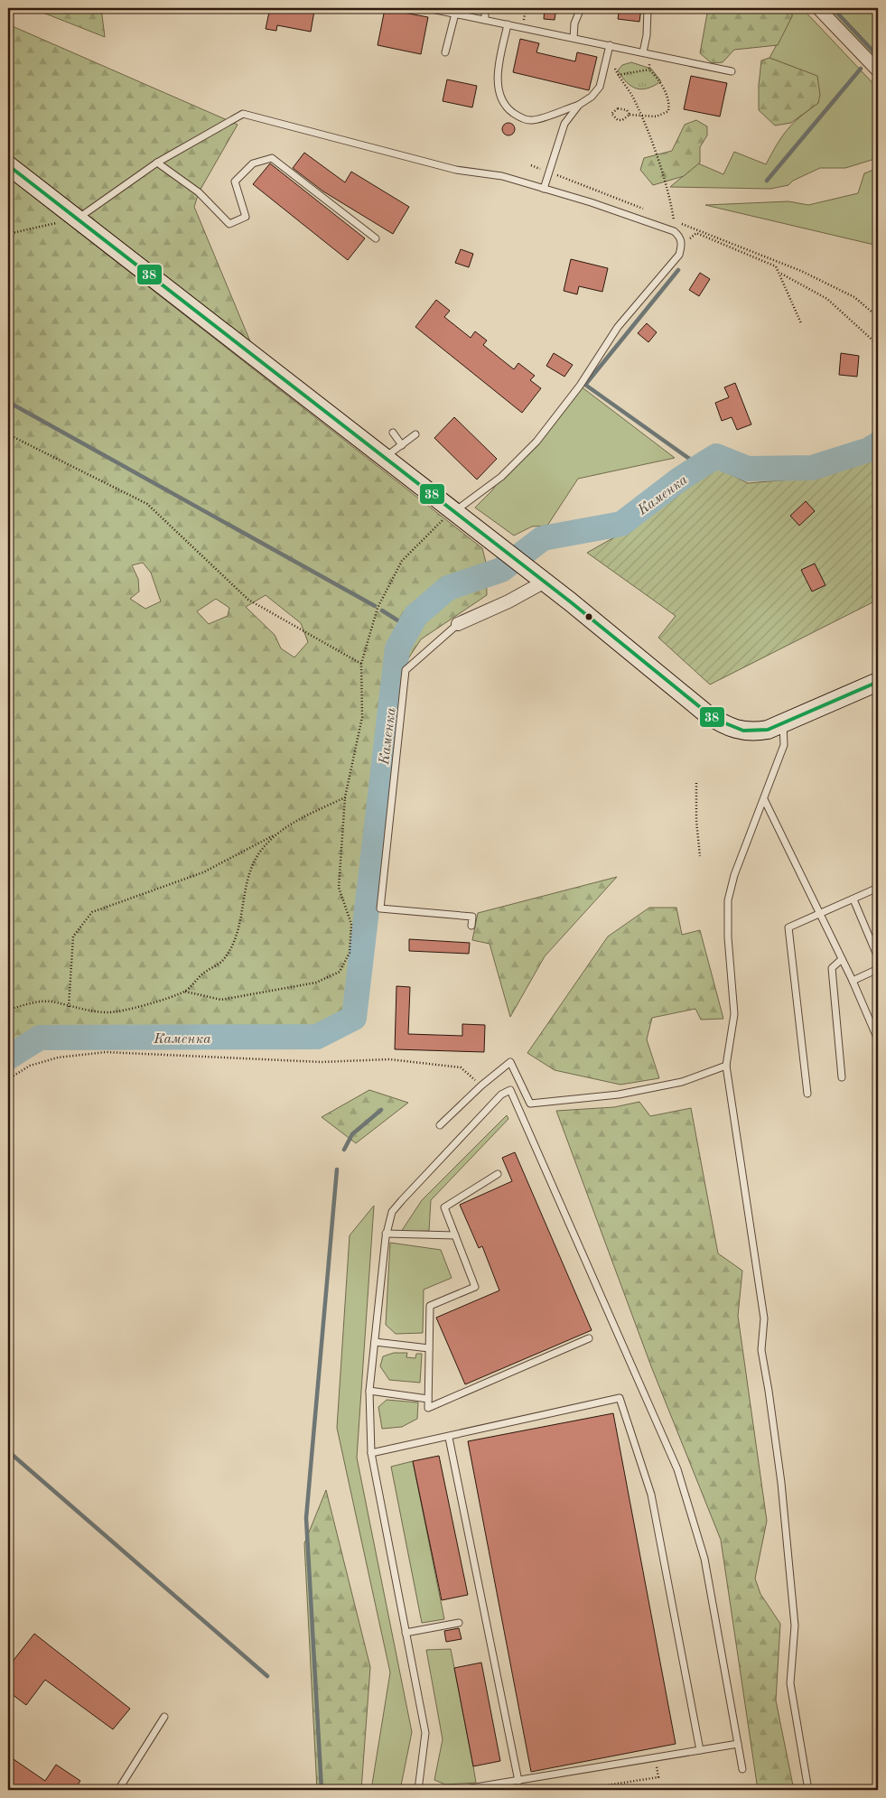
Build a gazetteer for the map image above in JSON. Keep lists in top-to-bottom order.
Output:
{
  "water": ["Каменка"],
  "lines": ["transit line 38"]
}
